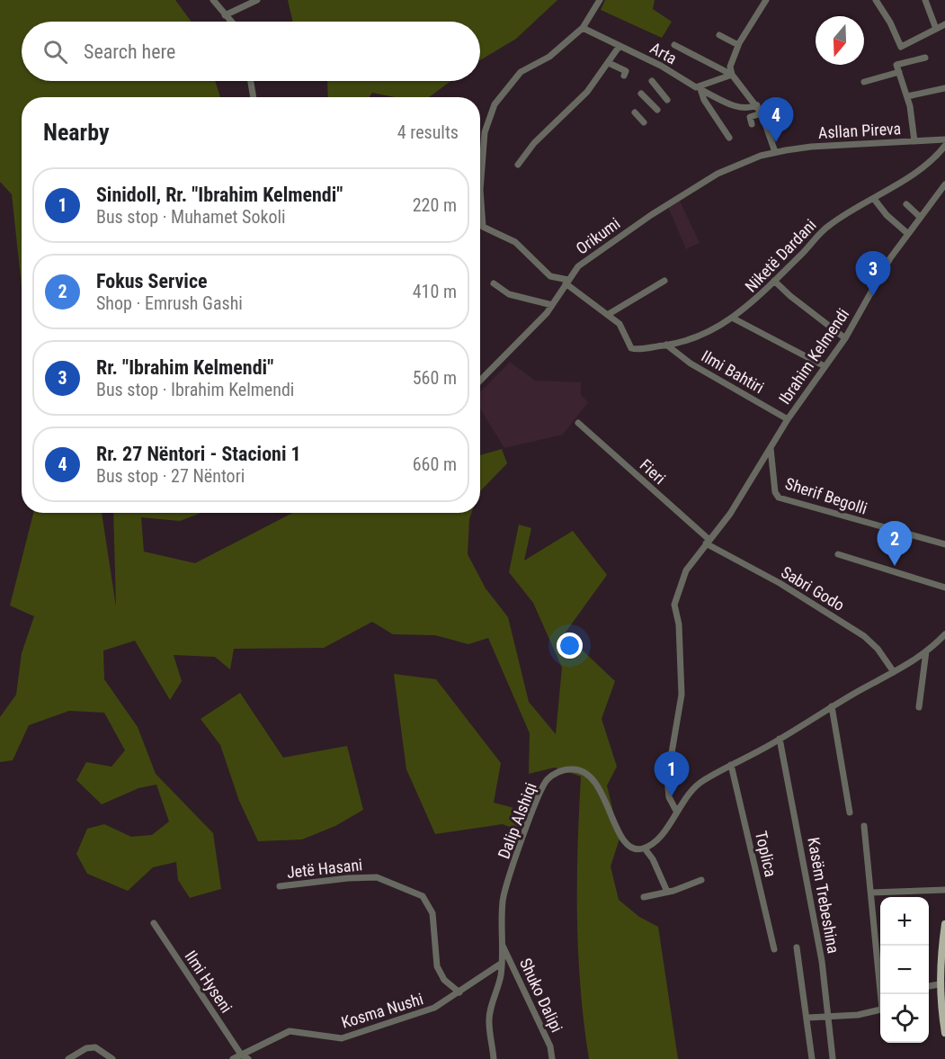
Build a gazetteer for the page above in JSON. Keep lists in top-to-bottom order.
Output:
{
  "streets": {
    "street": [
      "Arta",
      "Asllan Pireva",
      "Orikumi",
      "Niketë Dardani",
      "Ibrahim Kelmendi",
      "Ilmi Bahtiri",
      "Fieri",
      "Sherif Begolli",
      "Sabri Godo",
      "Dalip Alshiqi",
      "Toplica",
      "Jetë Hasani",
      "Kasëm Trebeshina",
      "Ilmi Hyseni",
      "Shuko Dalipi",
      "Kosma Nushi"
    ]
  },
  "crossings": [
    ["Asllan Pireva", "Orikumi"],
    ["Niketë Dardani", "Ilmi Bahtiri"],
    ["Ibrahim Kelmendi", "Ilmi Bahtiri"],
    ["Ibrahim Kelmendi", "Fieri"],
    ["Ibrahim Kelmendi", "Sherif Begolli"],
    ["Ibrahim Kelmendi", "Sabri Godo"],
    ["Fieri", "Sabri Godo"],
    ["Dalip Alshiqi", "Shuko Dalipi"],
    ["Dalip Alshiqi", "Kosma Nushi"],
    ["Jetë Hasani", "Kosma Nushi"],
    ["Ilmi Hyseni", "Kosma Nushi"]
  ],
  "north": "bottom",
  "page": {
    "search": "Search here",
    "pins": [
      "4",
      "3",
      "2",
      "1"
    ],
    "heading": ["Nearby", "4 results"],
    "list": [
      {
        "mark": "1",
        "name": "Sinidoll, Rr. \"Ibrahim Kelmendi\"",
        "note": "Bus stop · Muhamet Sokoli",
        "value": "220 m"
      },
      {
        "mark": "2",
        "name": "Fokus Service",
        "note": "Shop · Emrush Gashi",
        "value": "410 m"
      },
      {
        "mark": "3",
        "name": "Rr. \"Ibrahim Kelmendi\"",
        "note": "Bus stop · Ibrahim Kelmendi",
        "value": "560 m"
      },
      {
        "mark": "4",
        "name": "Rr. 27 Nëntori - Stacioni 1",
        "note": "Bus stop · 27 Nëntori",
        "value": "660 m"
      }
    ],
    "map_buttons": ["+", "−"]
  }
}
